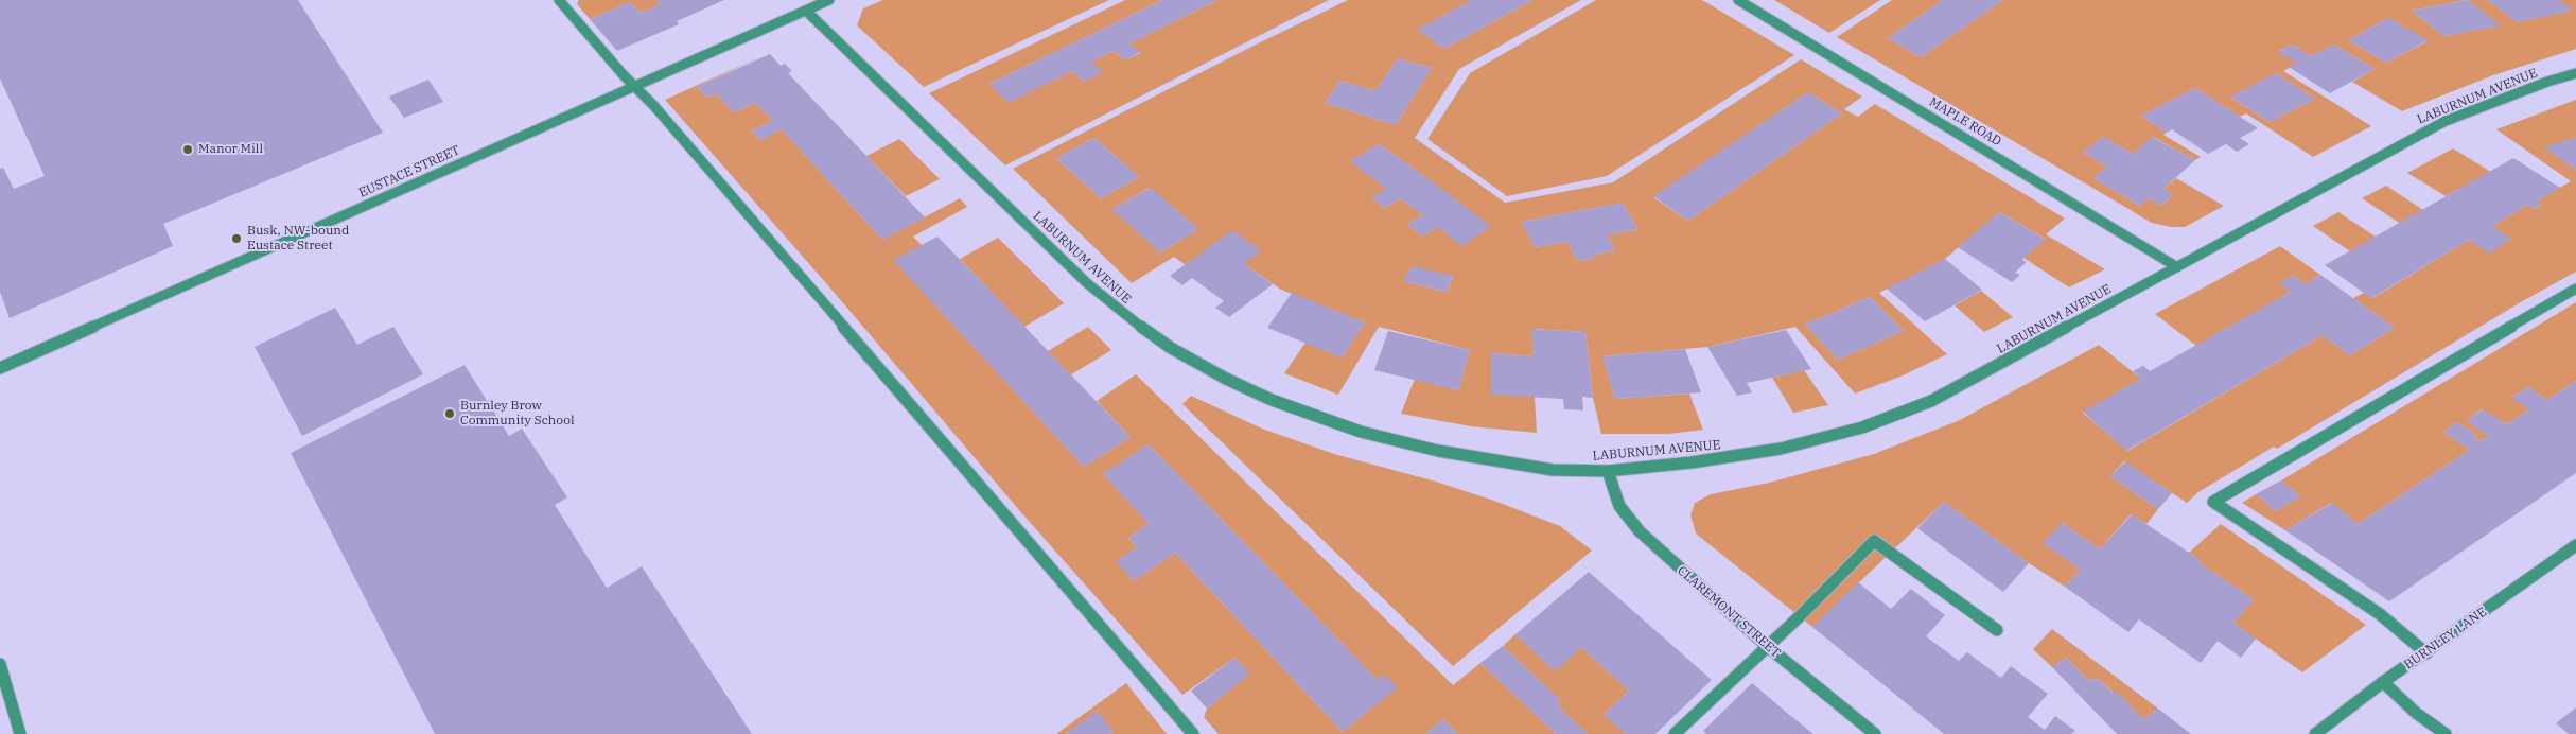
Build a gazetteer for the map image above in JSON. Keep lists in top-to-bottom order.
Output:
{
  "streets": {
    "street": [
      "LABURNUM AVENUE",
      "MAPLE ROAD",
      "EUSTACE STREET",
      "CLAREMONT STREET",
      "BURNLEY LANE"
    ]
  },
  "crossings": [
    ["LABURNUM AVENUE", "MAPLE ROAD"],
    ["LABURNUM AVENUE", "EUSTACE STREET"],
    ["LABURNUM AVENUE", "CLAREMONT STREET"]
  ],
  "places": ["Manor Mill", "Busk, NW-bound Eustace Street", "Burnley Brow Community School"]
}
